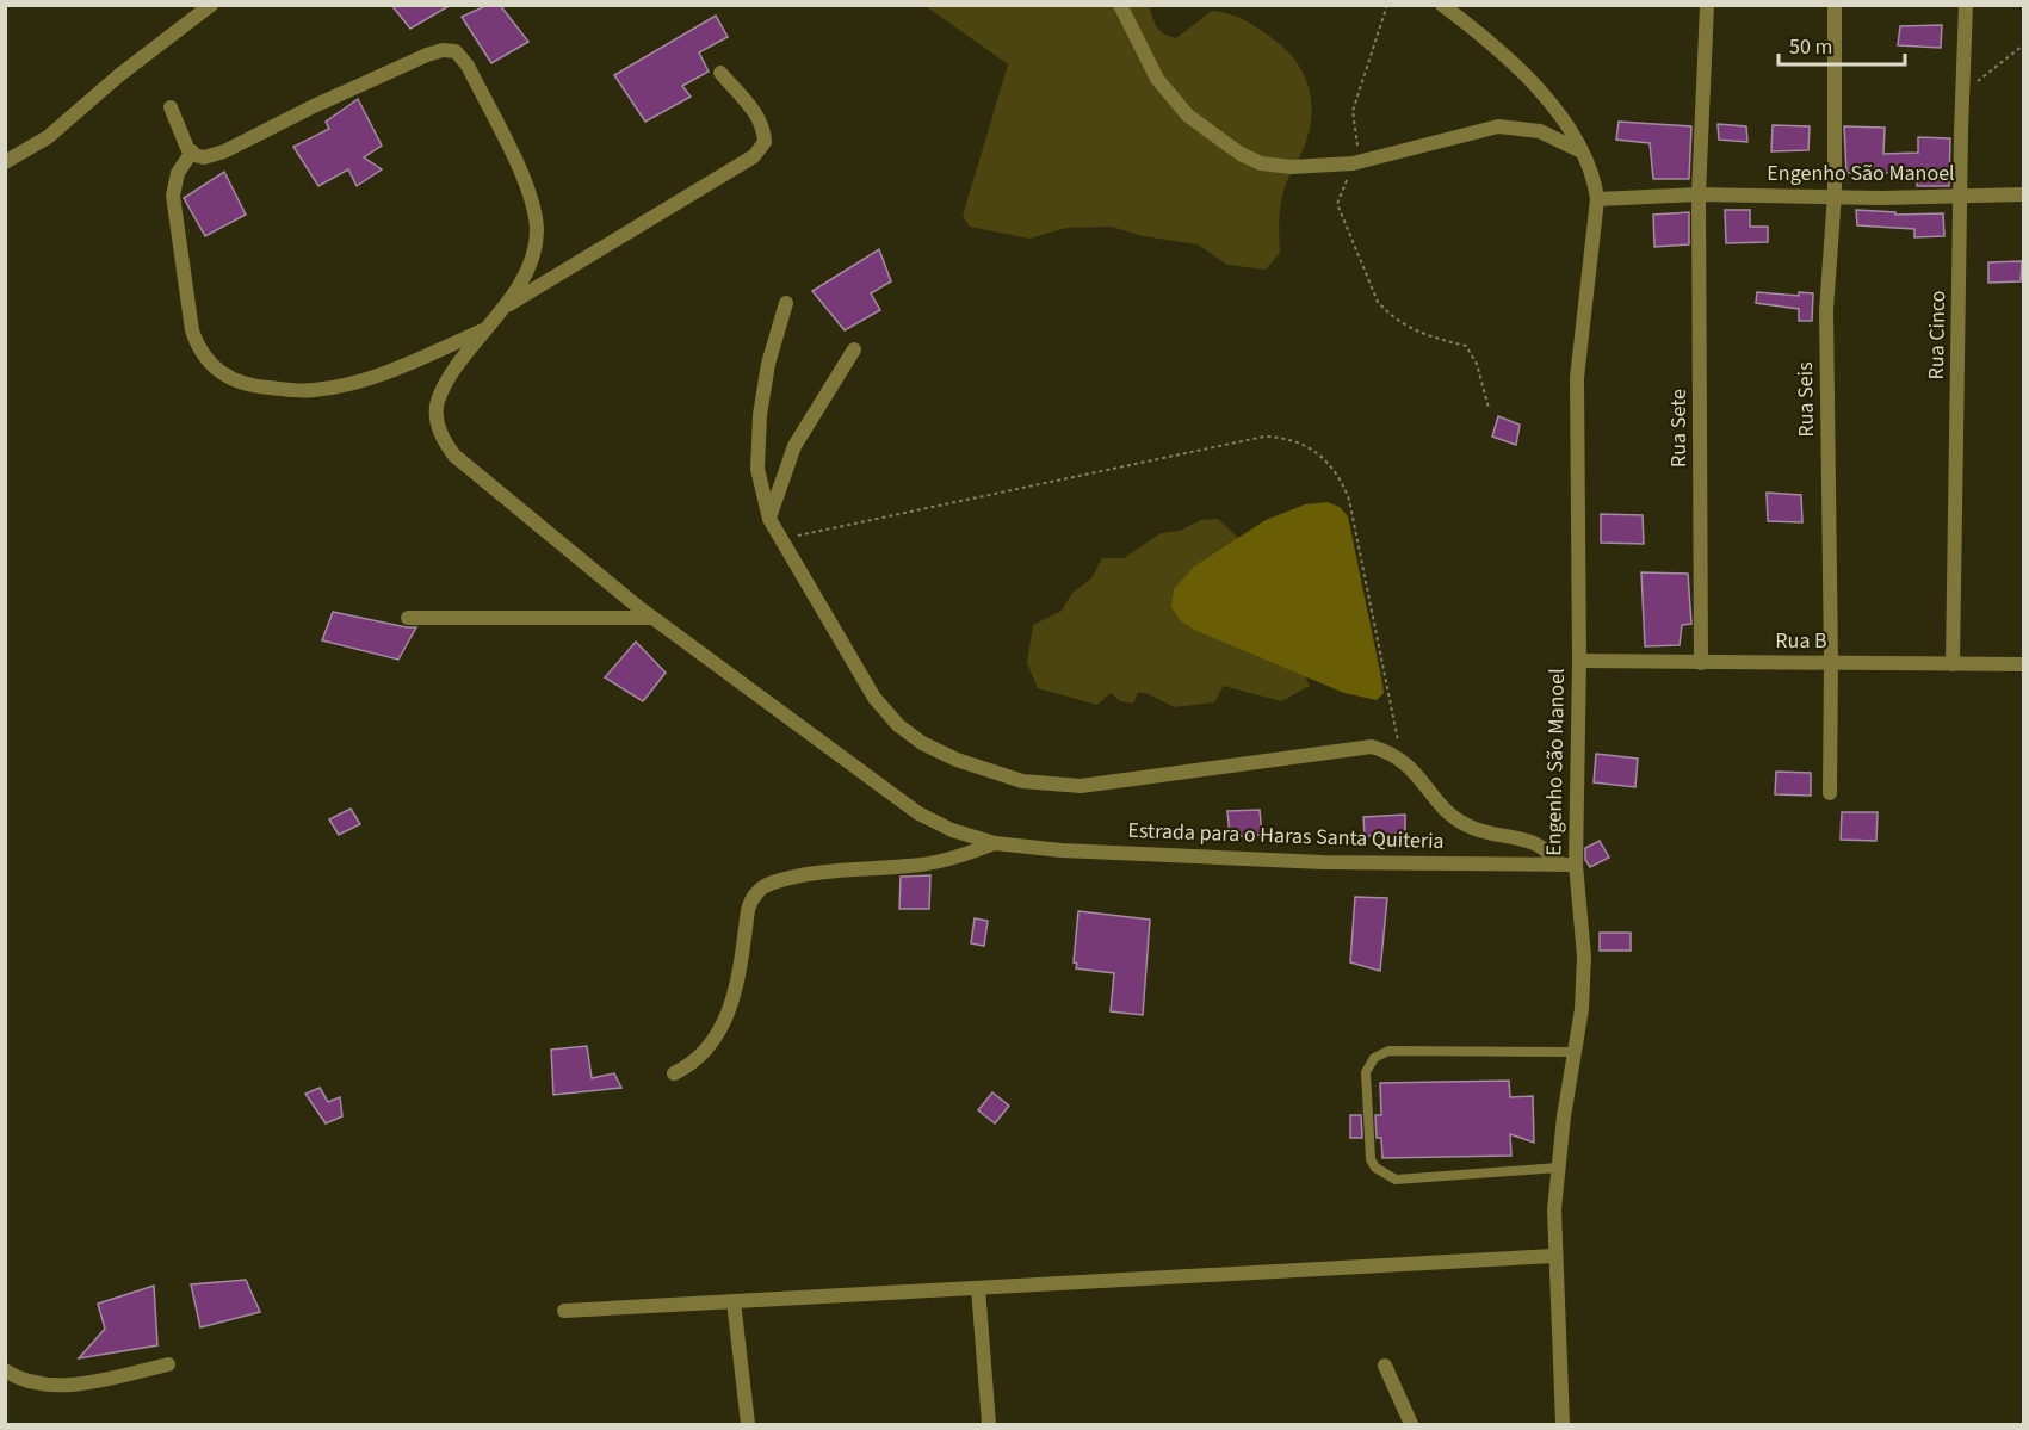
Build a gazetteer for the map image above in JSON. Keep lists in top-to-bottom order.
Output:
{
  "streets": {
    "street": [
      "Engenho São Manoel",
      "Rua Cinco",
      "Rua Seis",
      "Rua Sete",
      "Rua B",
      "Estrada para o Haras Santa Quiteria"
    ]
  },
  "crossings": [
    ["Engenho São Manoel", "Rua Cinco"],
    ["Engenho São Manoel", "Rua Seis"],
    ["Engenho São Manoel", "Rua Sete"],
    ["Engenho São Manoel", "Rua B"],
    ["Engenho São Manoel", "Estrada para o Haras Santa Quiteria"],
    ["Rua Cinco", "Rua B"],
    ["Rua Seis", "Rua B"],
    ["Rua Sete", "Rua B"]
  ],
  "scale_bar": "50 m"
}
